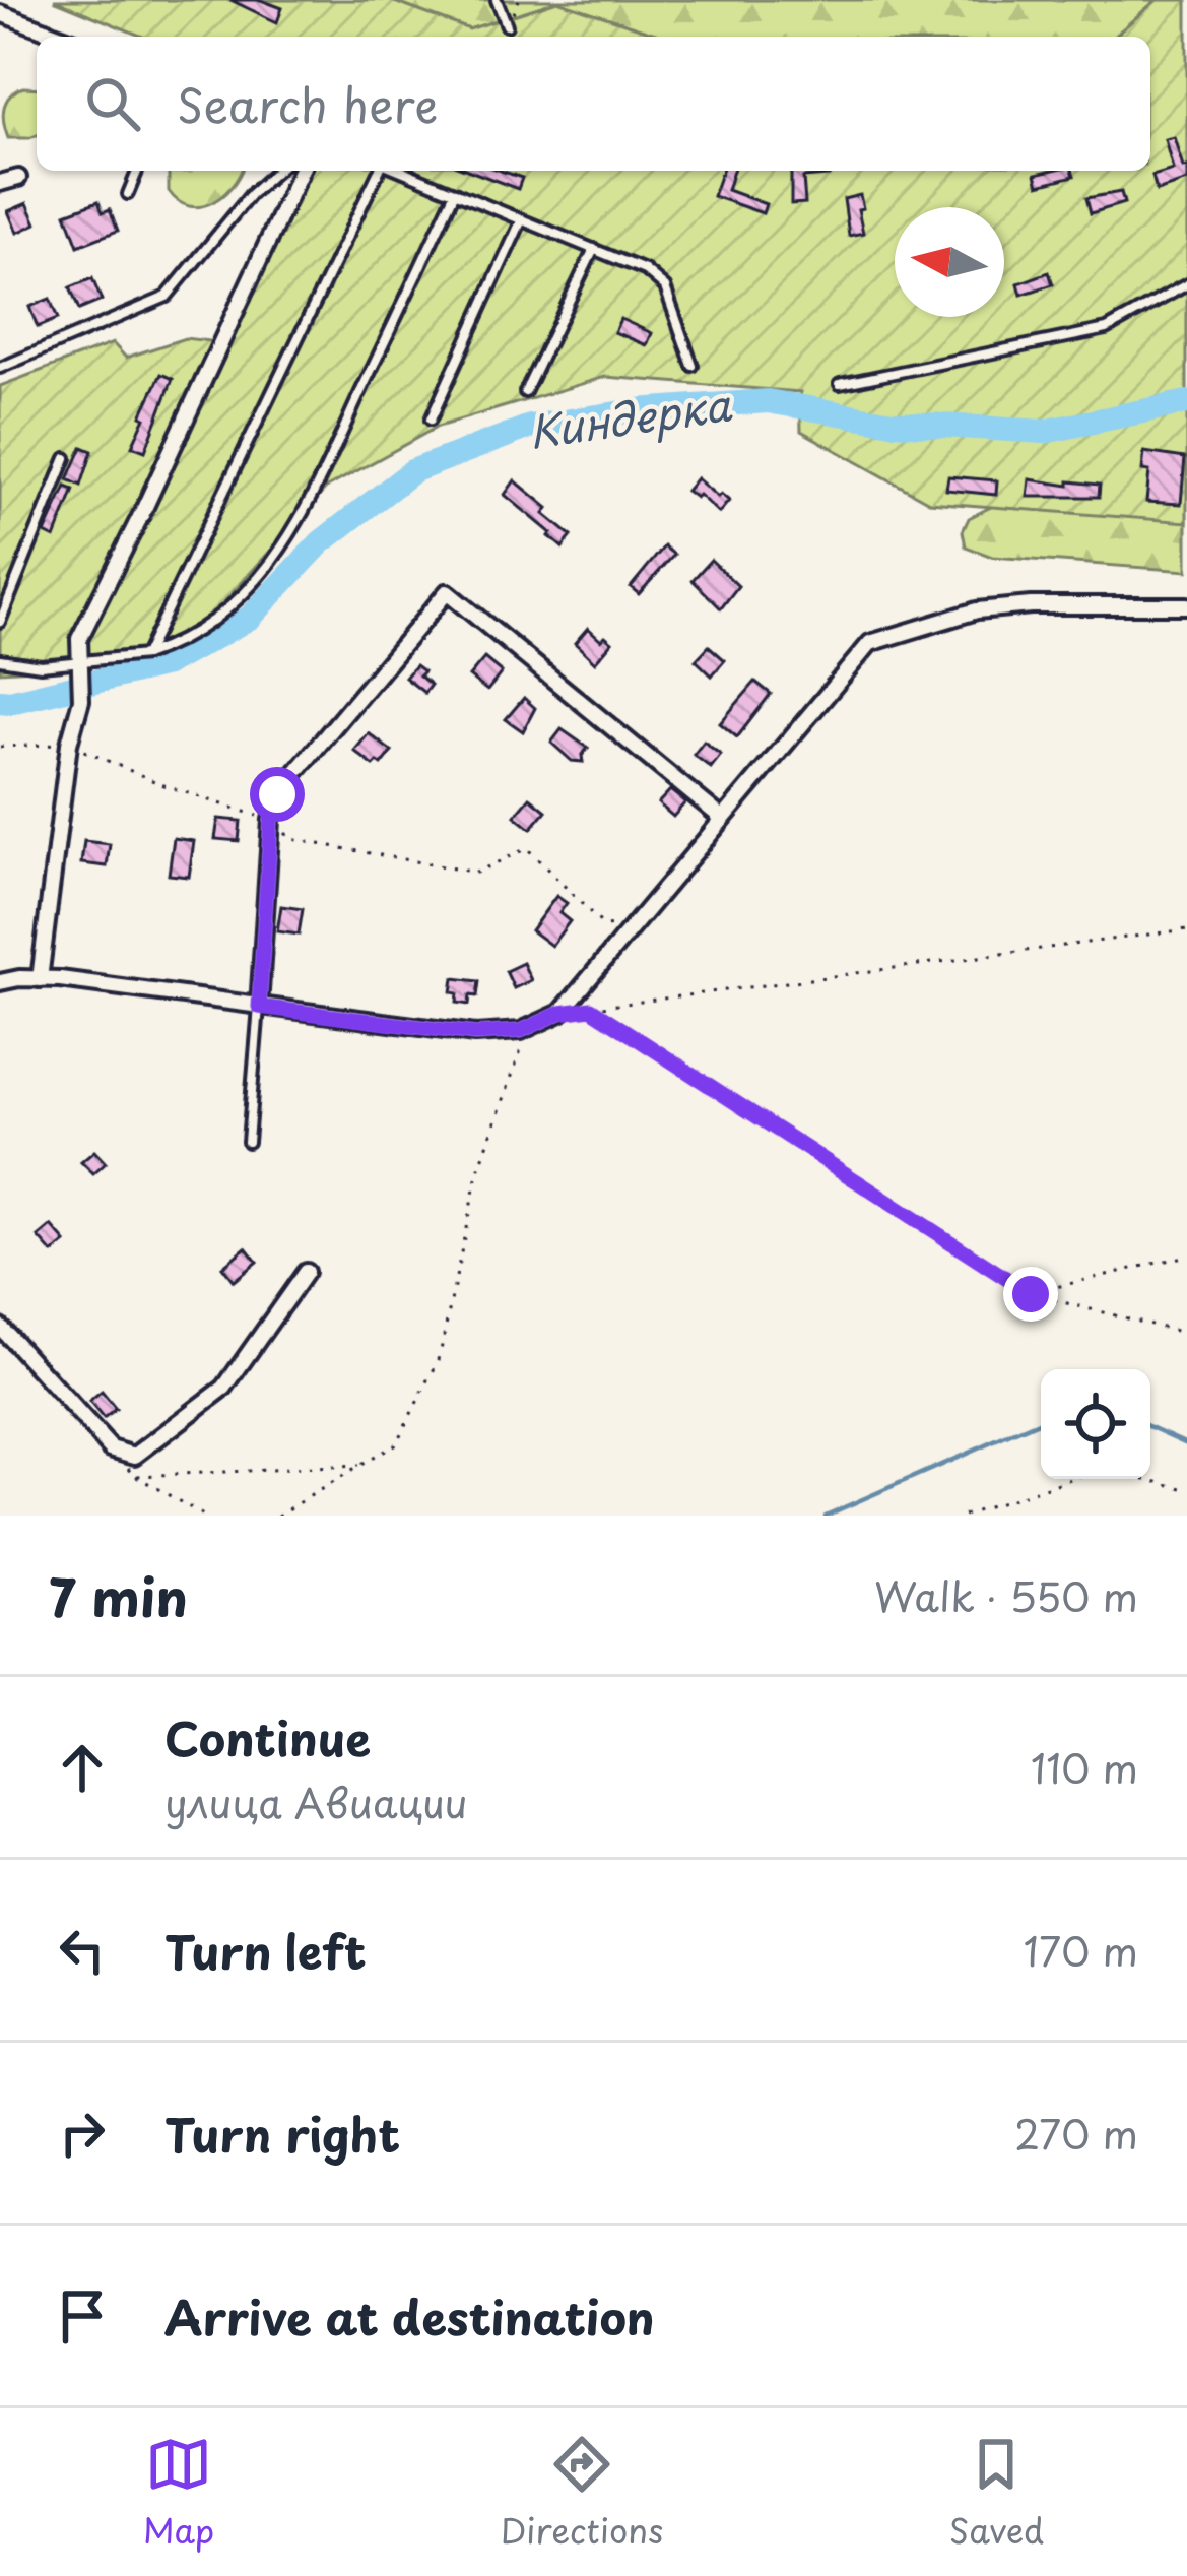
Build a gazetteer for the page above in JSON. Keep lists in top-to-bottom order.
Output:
{
  "water": ["Киндерка"],
  "north": "left",
  "page": {
    "search": "Search here",
    "heading": ["7 min", "Walk · 550 m"],
    "list": [
      ["Continue", "улица Авиации", "110 m"],
      ["Turn left", "170 m"],
      ["Turn right", "270 m"],
      "Arrive at destination"
    ],
    "nav": ["Map", "Directions", "Saved"]
  }
}
